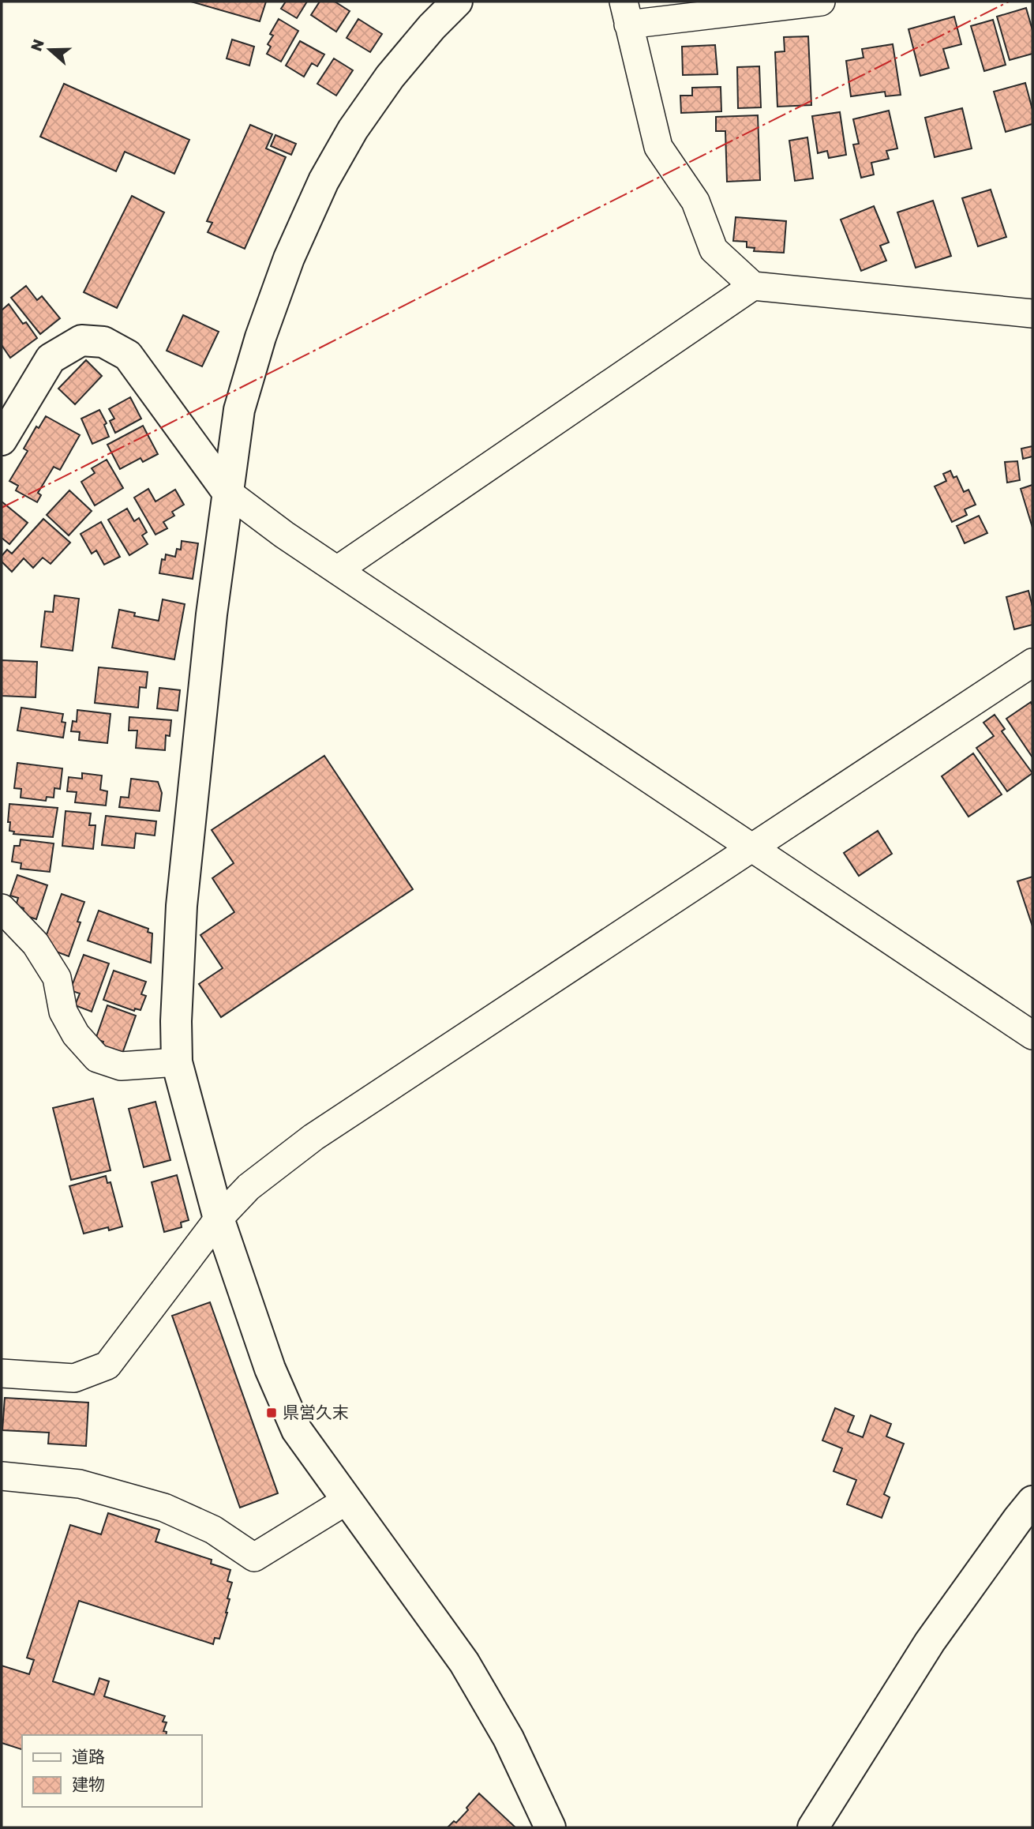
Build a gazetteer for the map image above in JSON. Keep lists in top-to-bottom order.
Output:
{
  "places": {
    "transit": ["県営久末"]
  },
  "legend": ["道路", "建物"],
  "north": "left"
}
